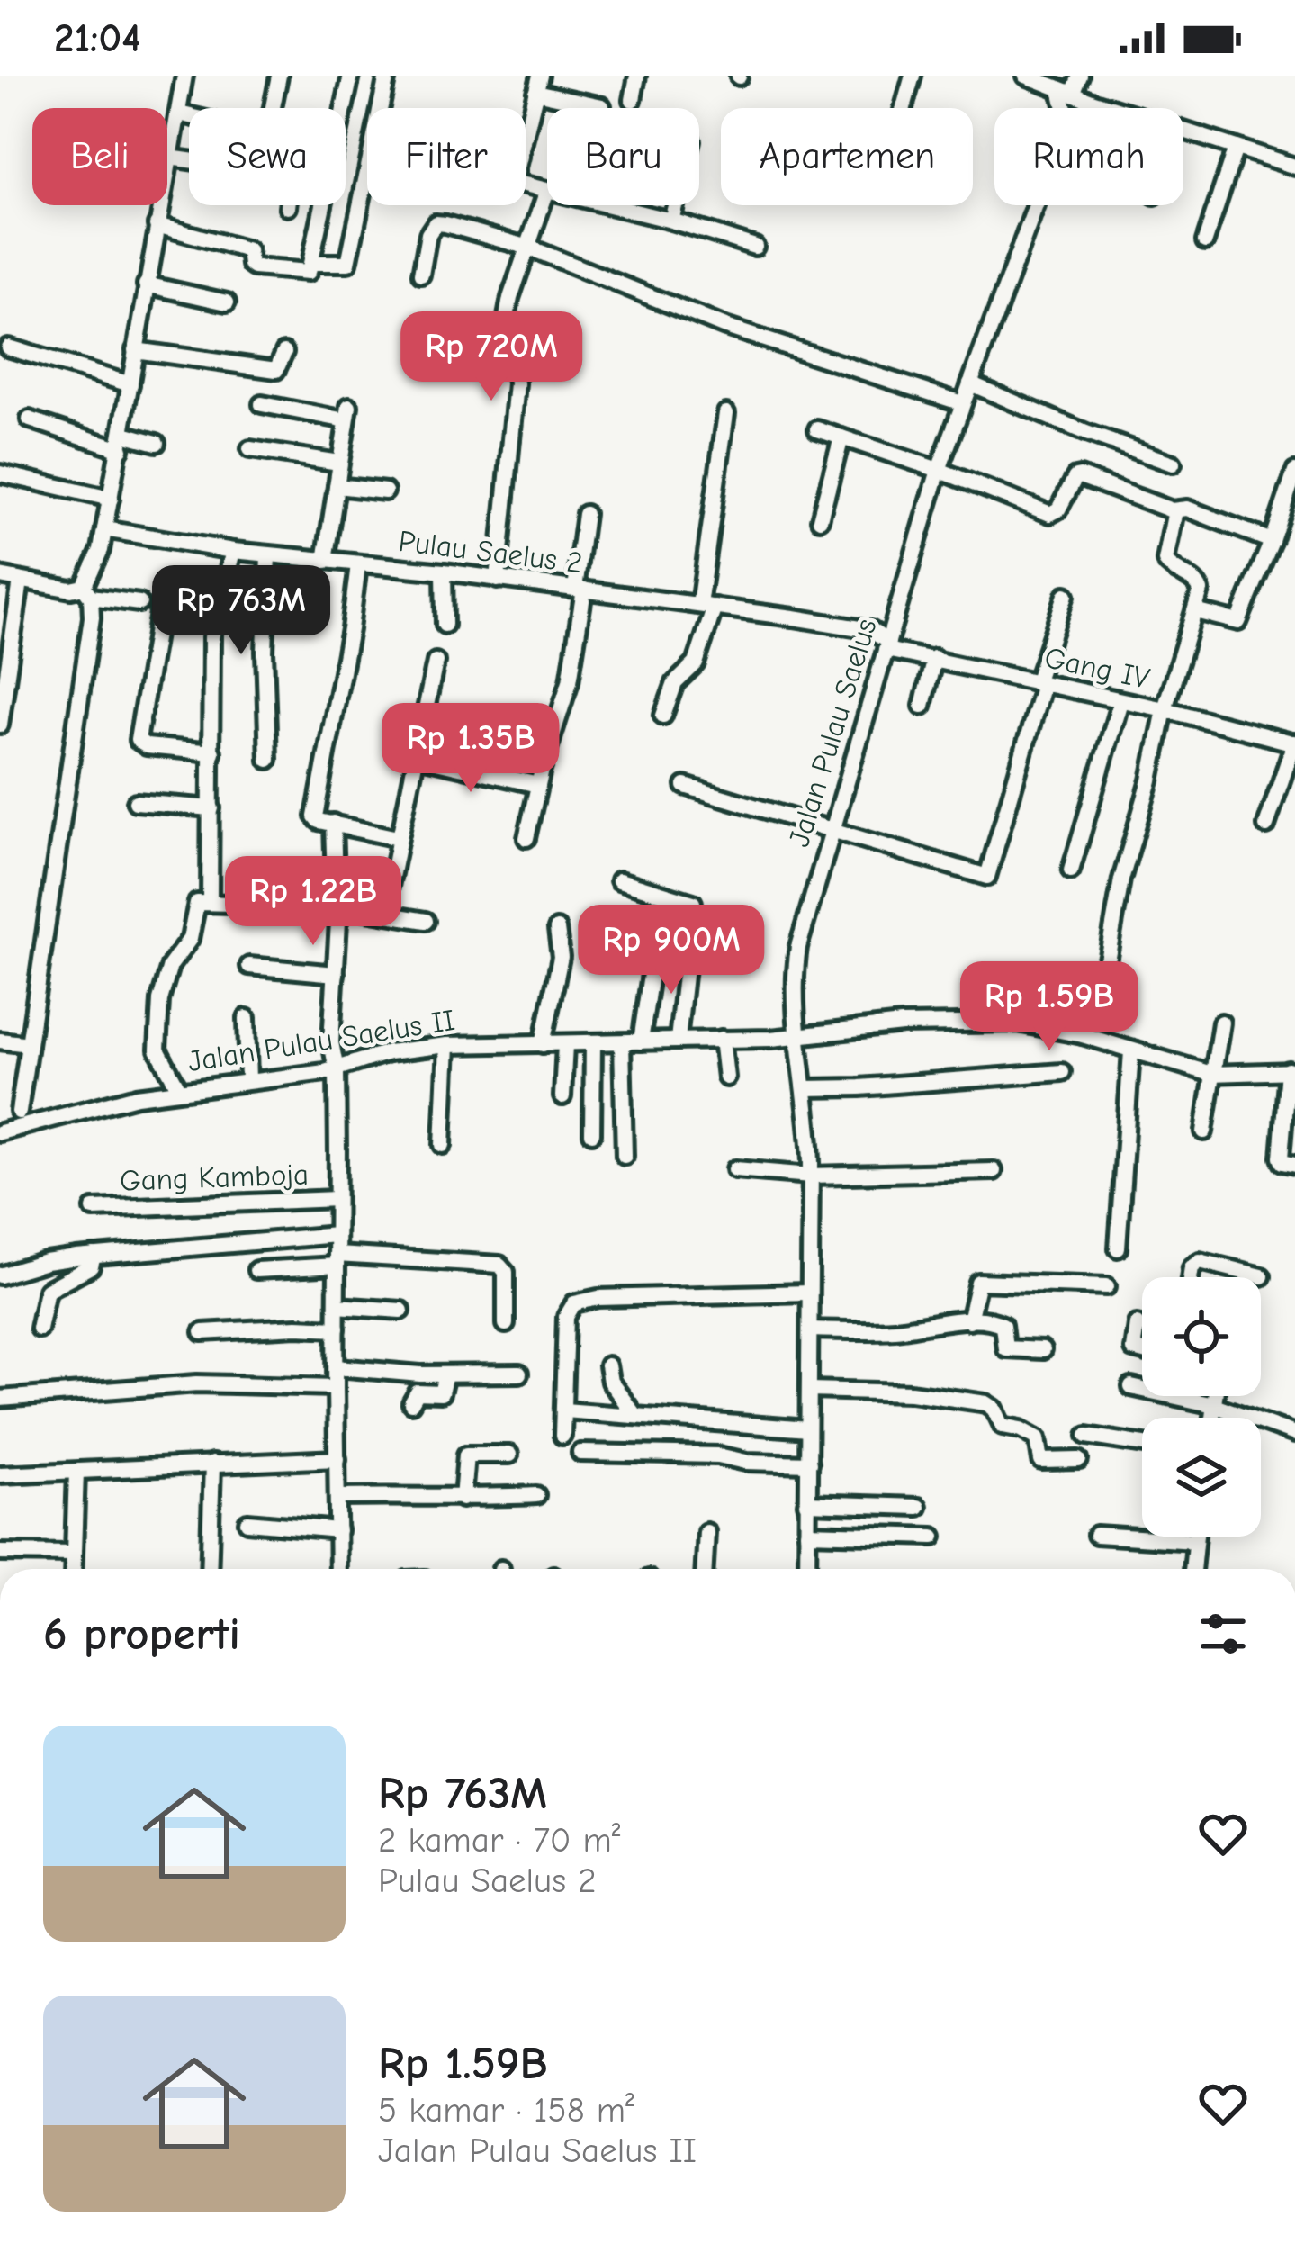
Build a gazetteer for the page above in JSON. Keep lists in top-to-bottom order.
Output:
{
  "streets": {
    "street": [
      "Pulau Saelus 2",
      "Gang IV",
      "Jalan Pulau Saelus",
      "Jalan Pulau Saelus II",
      "Gang Kamboja"
    ]
  },
  "crossings": [
    ["Pulau Saelus 2", "Gang IV"],
    ["Pulau Saelus 2", "Jalan Pulau Saelus"],
    ["Gang IV", "Jalan Pulau Saelus"],
    ["Jalan Pulau Saelus", "Jalan Pulau Saelus II"]
  ],
  "page": {
    "status": "21:04",
    "chip": [
      "Beli",
      "Sewa",
      "Filter",
      "Baru",
      "Apartemen",
      "Rumah"
    ],
    "price": [
      "Rp 720M",
      "Rp 763M",
      "Rp 1.35B",
      "Rp 1.22B",
      "Rp 900M",
      "Rp 1.59B"
    ],
    "heading": "6 properti",
    "list": [
      {
        "name": "Rp 763M",
        "note": "2 kamar · 70 m² · Pulau Saelus 2"
      },
      {
        "name": "Rp 1.59B",
        "note": "5 kamar · 158 m² · Jalan Pulau Saelus II"
      }
    ]
  }
}
